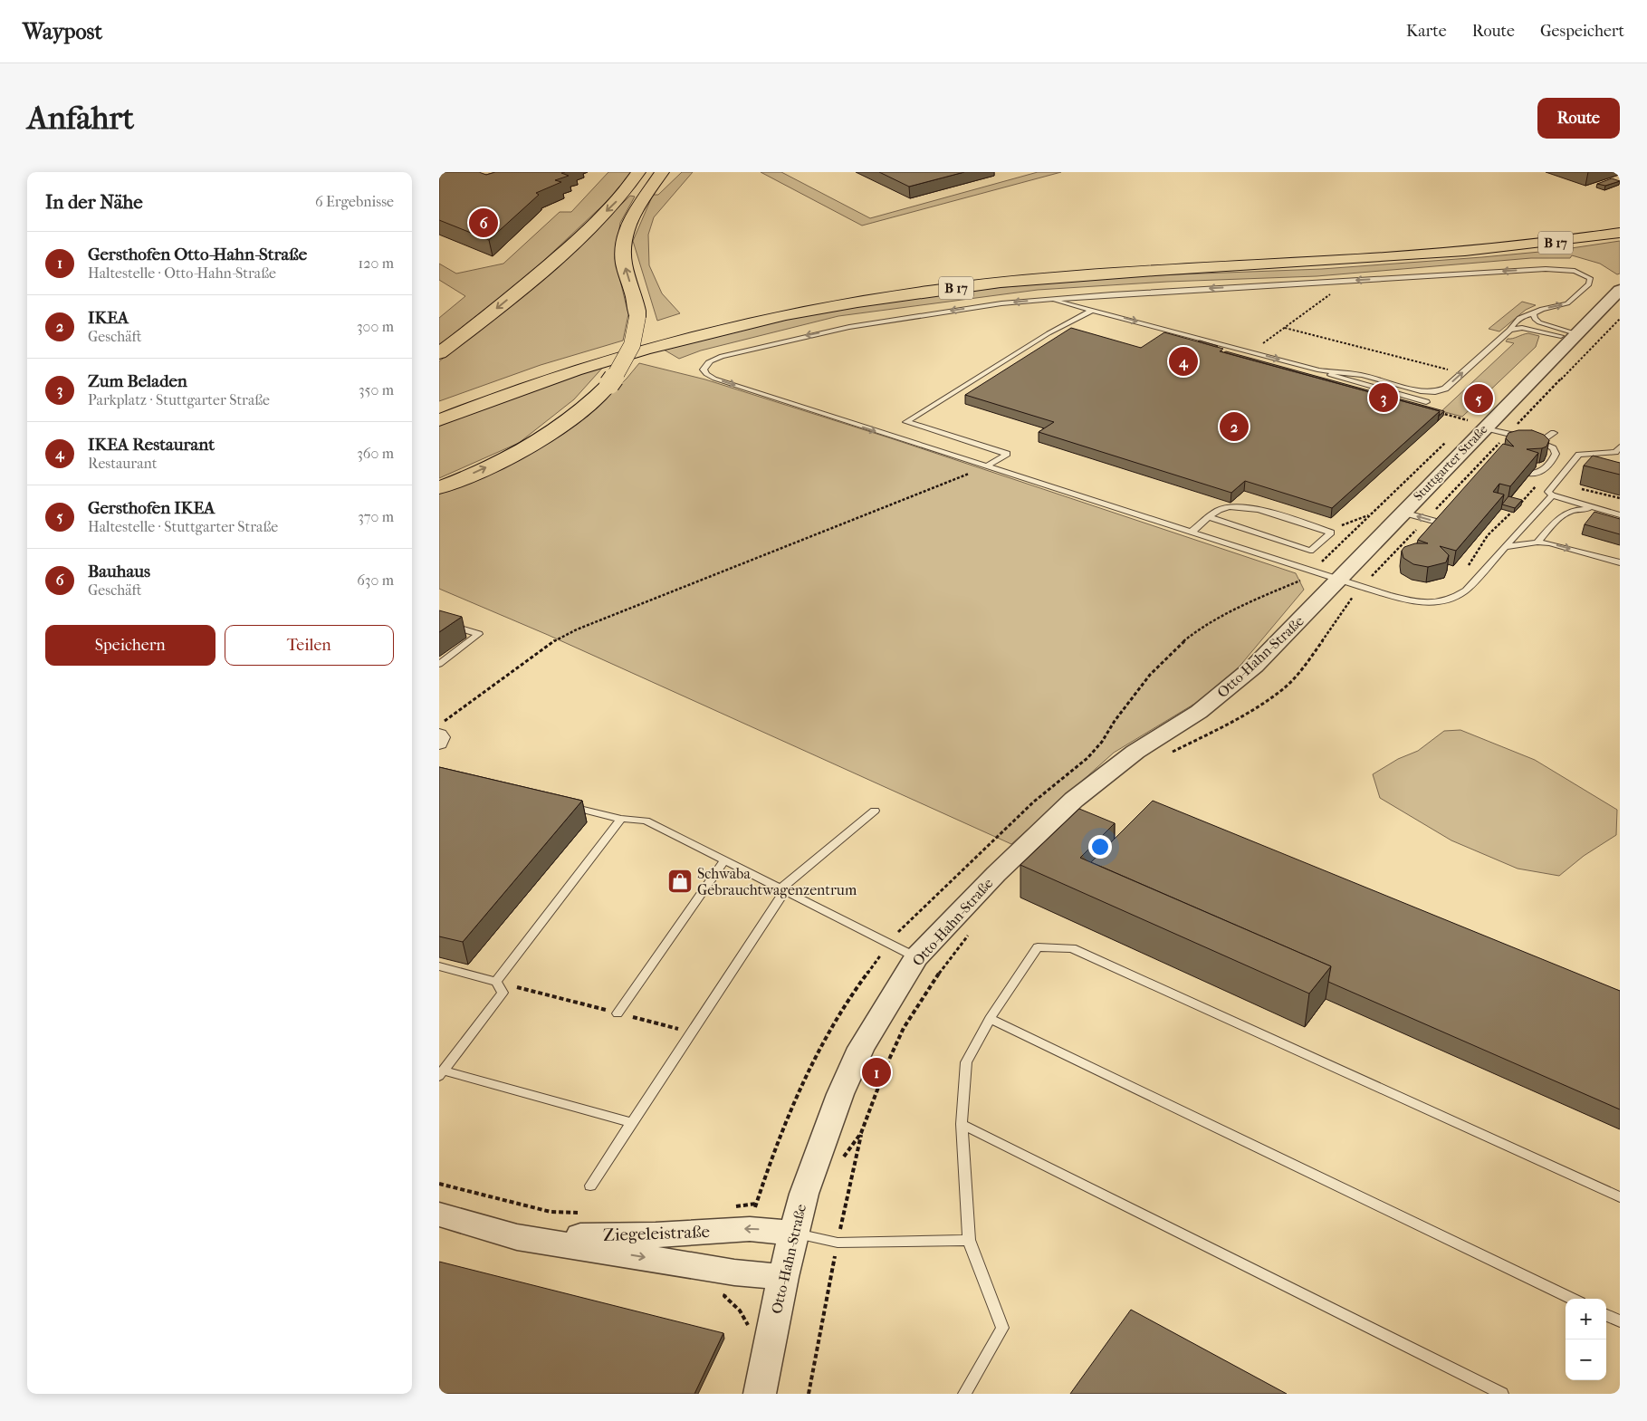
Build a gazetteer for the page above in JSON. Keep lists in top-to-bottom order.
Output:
{
  "streets": {
    "highway": ["B 17"],
    "street": ["Stuttgarter Straße", "Otto-Hahn-Straße", "Ziegeleistraße"]
  },
  "crossings": [
    ["Stuttgarter Straße", "Otto-Hahn-Straße"],
    ["Otto-Hahn-Straße", "Ziegeleistraße"]
  ],
  "places": {
    "shop": ["Schwaba Gebrauchtwagenzentrum"]
  },
  "page": {
    "header": "Waypost",
    "nav": ["Karte", "Route", "Gespeichert"],
    "buttons": [
      "Route",
      ["Speichern", "Teilen"]
    ],
    "title": "Anfahrt",
    "heading": ["In der Nähe", "6 Ergebnisse"],
    "pins": [
      "6",
      "4",
      "3",
      "5",
      "2",
      "1"
    ],
    "list": [
      {
        "mark": "1",
        "name": "Gersthofen Otto-Hahn-Straße",
        "note": "Haltestelle · Otto-Hahn-Straße",
        "value": "120 m"
      },
      {
        "mark": "2",
        "name": "IKEA",
        "note": "Geschäft",
        "value": "300 m"
      },
      {
        "mark": "3",
        "name": "Zum Beladen",
        "note": "Parkplatz · Stuttgarter Straße",
        "value": "350 m"
      },
      {
        "mark": "4",
        "name": "IKEA Restaurant",
        "note": "Restaurant",
        "value": "360 m"
      },
      {
        "mark": "5",
        "name": "Gersthofen IKEA",
        "note": "Haltestelle · Stuttgarter Straße",
        "value": "370 m"
      },
      {
        "mark": "6",
        "name": "Bauhaus",
        "note": "Geschäft",
        "value": "630 m"
      }
    ],
    "map_buttons": ["+", "−"]
  }
}
